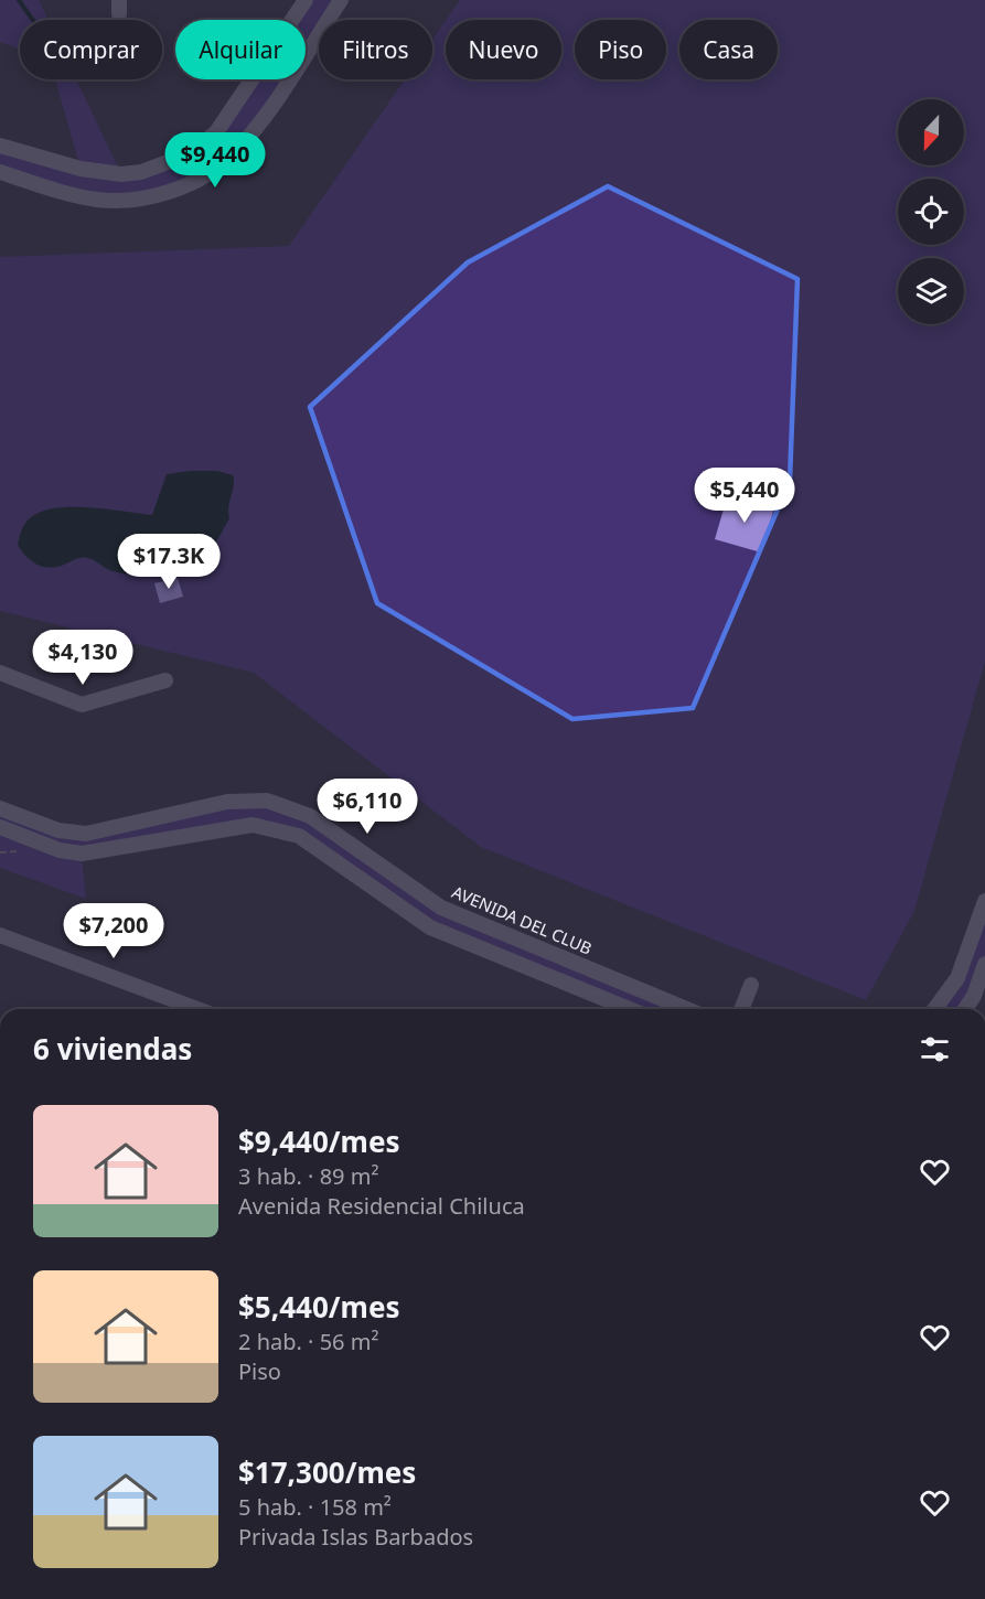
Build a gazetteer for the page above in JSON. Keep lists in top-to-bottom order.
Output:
{
  "streets": {
    "street": ["AVENIDA DEL CLUB"]
  },
  "north": "bottom",
  "page": {
    "chip": [
      "Comprar",
      "Alquilar",
      "Filtros",
      "Nuevo",
      "Piso",
      "Casa"
    ],
    "price": [
      "$9,440",
      "$5,440",
      "$17.3K",
      "$4,130",
      "$6,110",
      "$7,200"
    ],
    "heading": "6 viviendas",
    "list": [
      {
        "name": "$9,440/mes",
        "note": "3 hab. · 89 m² · Avenida Residencial Chiluca"
      },
      {
        "name": "$5,440/mes",
        "note": "2 hab. · 56 m² · Piso"
      },
      {
        "name": "$17,300/mes",
        "note": "5 hab. · 158 m² · Privada Islas Barbados"
      }
    ]
  }
}
